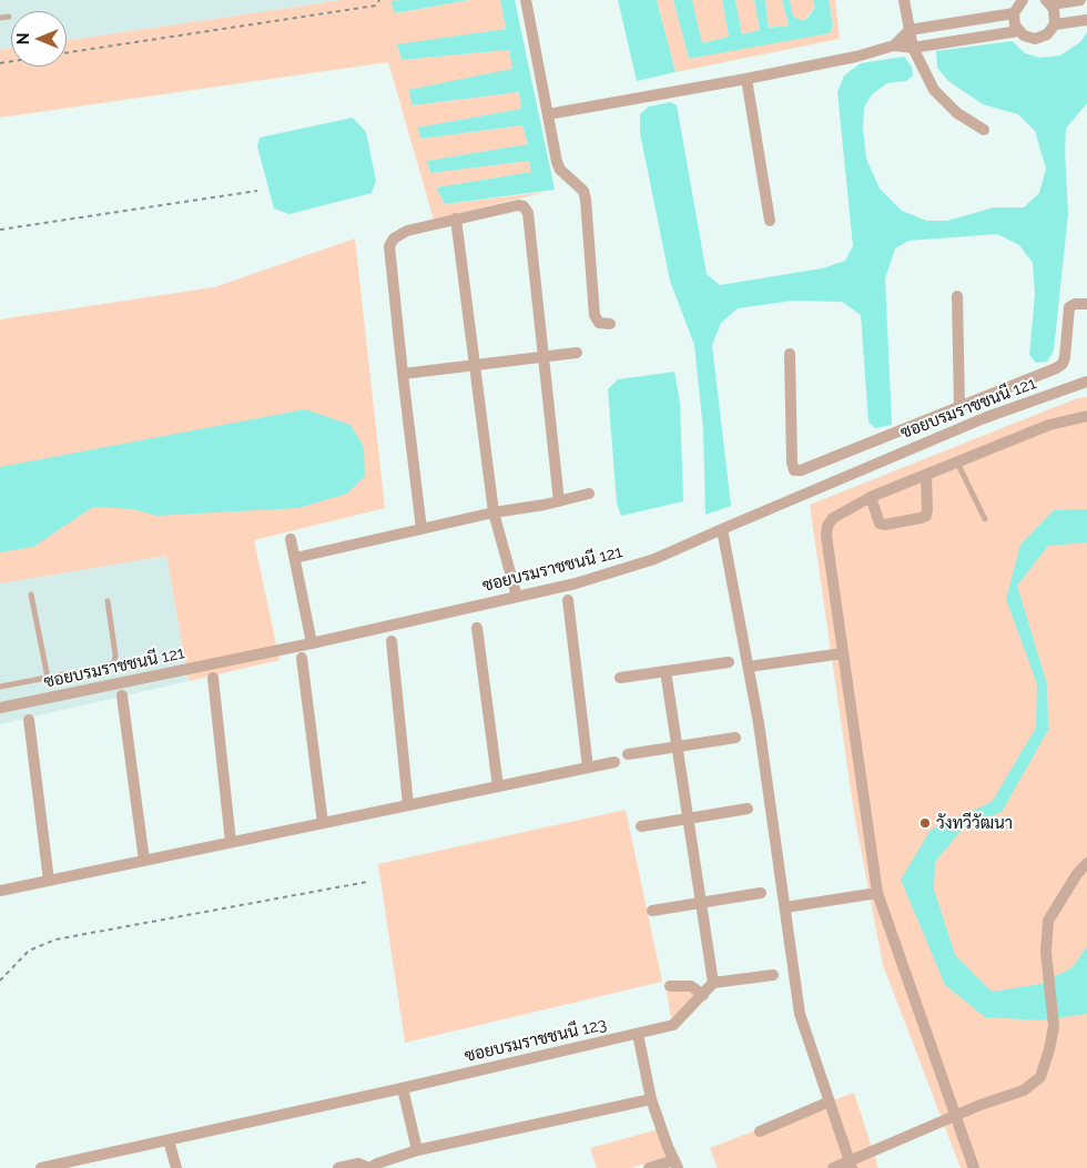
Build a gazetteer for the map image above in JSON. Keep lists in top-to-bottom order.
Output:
{
  "streets": {
    "street": ["ซอยบรมราชชนนี 121", "ซอยบรมราชชนนี 123"]
  },
  "places": ["วังทวีวัฒนา"],
  "north": "left"
}
